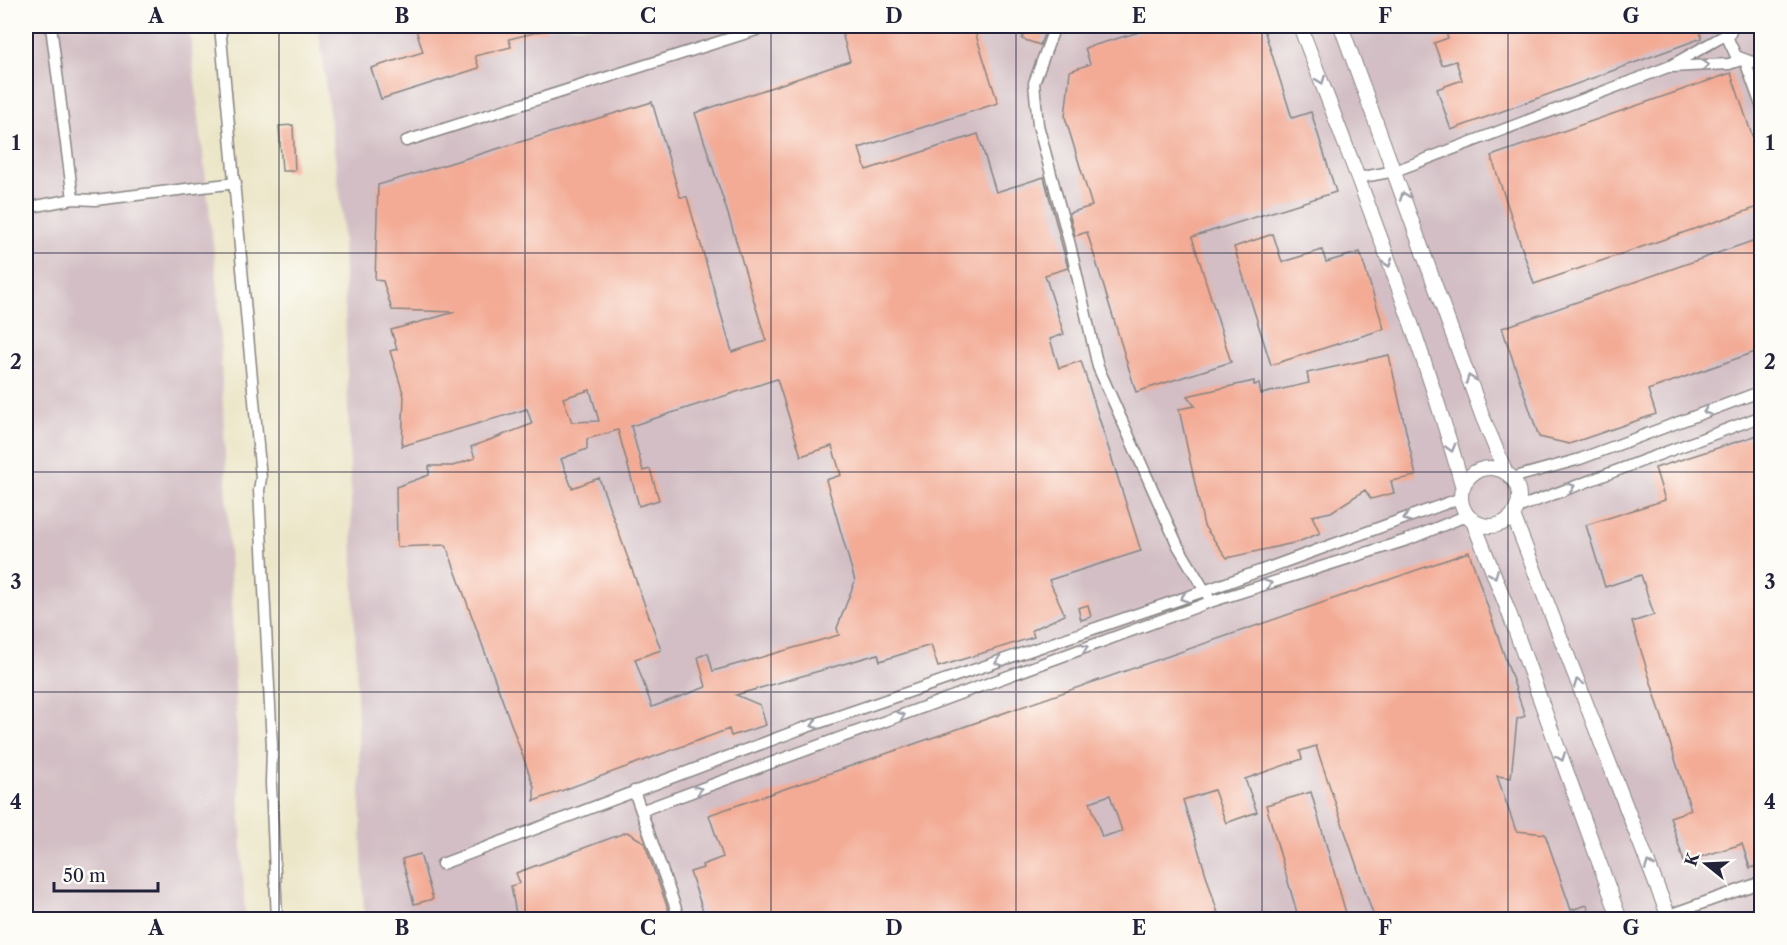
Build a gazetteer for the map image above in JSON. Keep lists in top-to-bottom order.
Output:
{
  "scale_bar": "50 m",
  "north": "left",
  "grid": {
    "columns": [
      "A",
      "B",
      "C",
      "D",
      "E",
      "F",
      "G"
    ],
    "rows": [
      "1",
      "2",
      "3",
      "4"
    ]
  }
}
